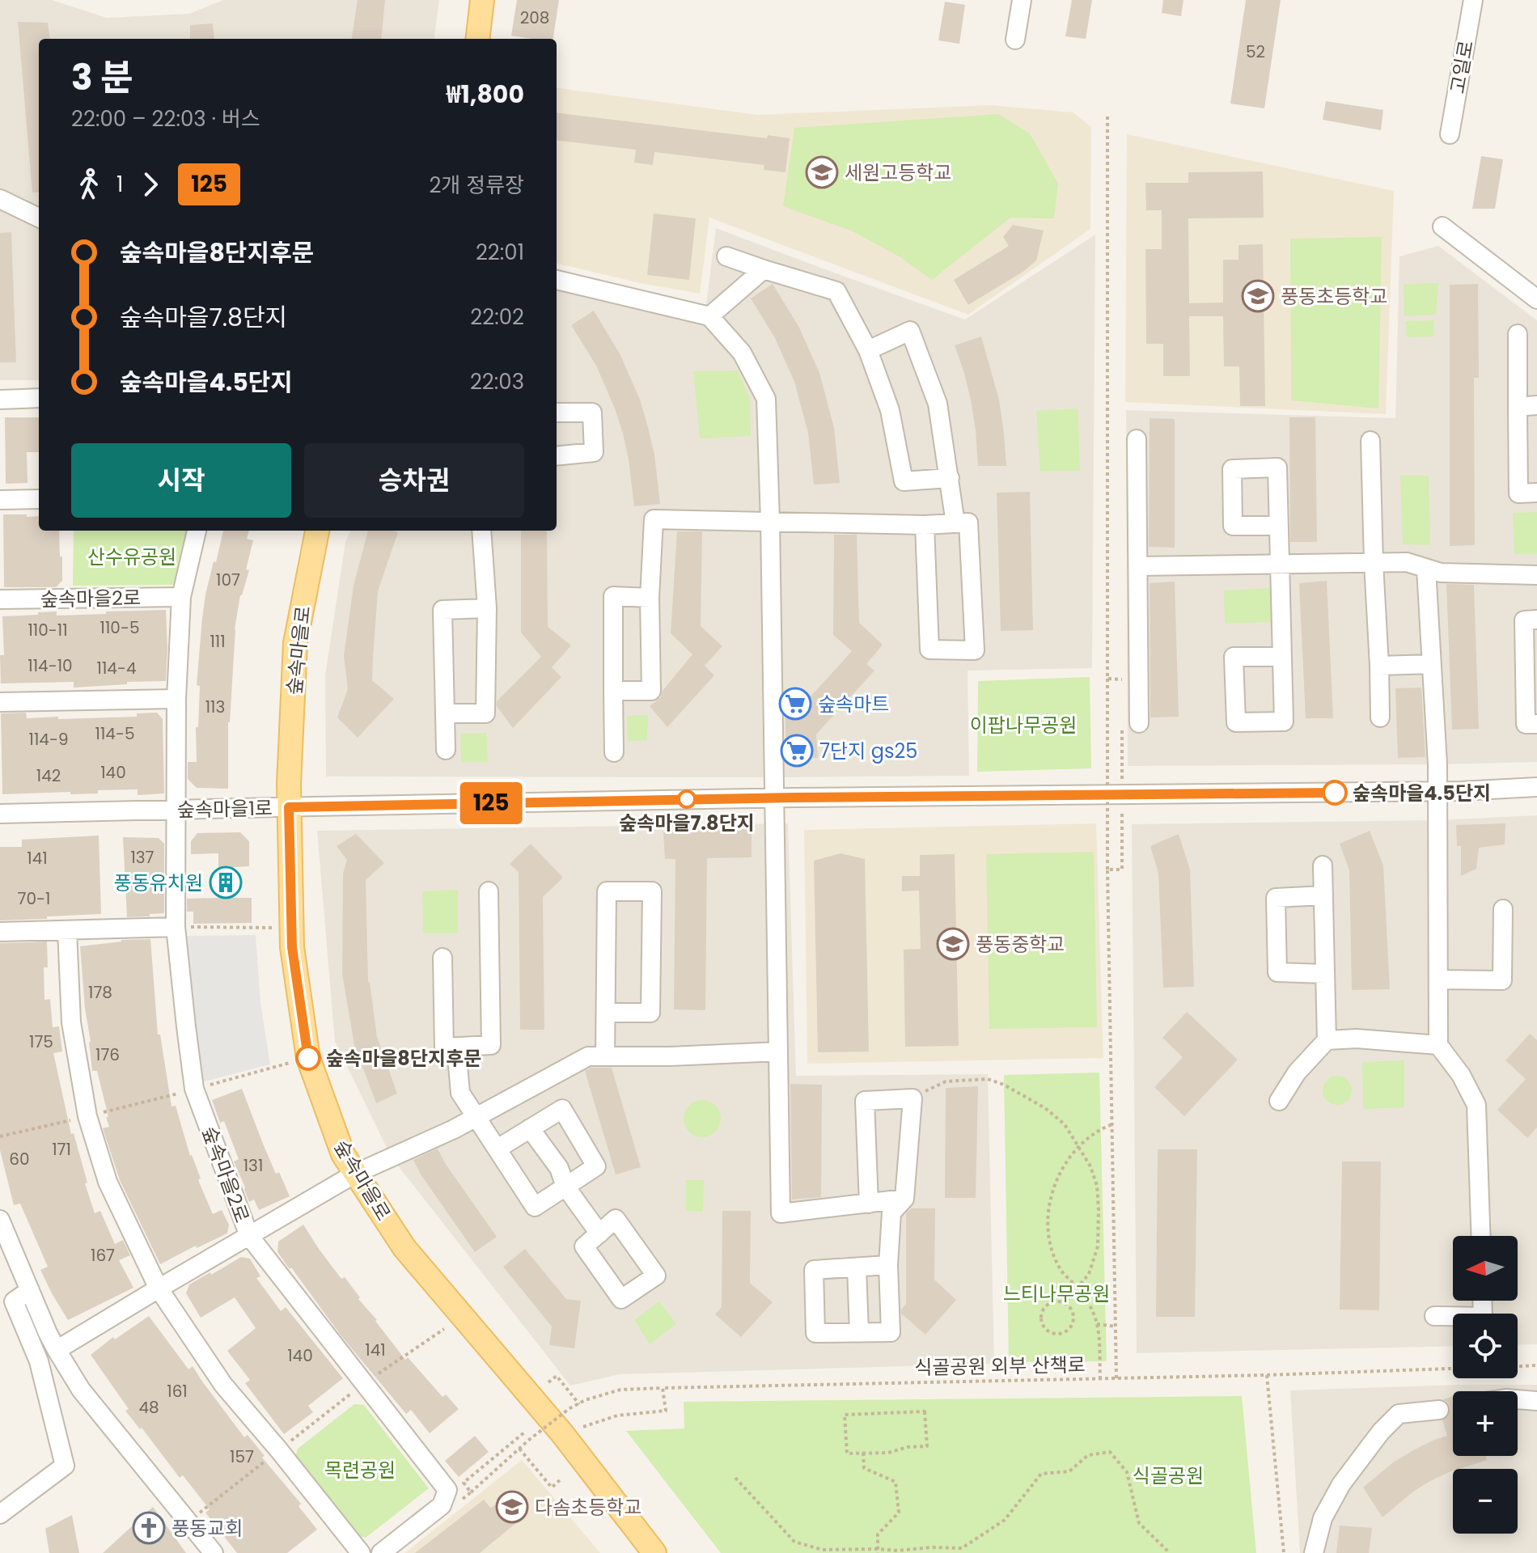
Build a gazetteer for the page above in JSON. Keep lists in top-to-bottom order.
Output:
{
  "streets": {
    "main road": ["숲속마을로"],
    "street": ["고일로", "숲속마을2로", "숲속마을1로"],
    "path": ["식골공원 외부 산책로"]
  },
  "crossings": [
    ["숲속마을2로", "숲속마을1로"],
    ["숲속마을로", "숲속마을1로"]
  ],
  "parks": [
    "산수유공원",
    "이팝나무공원",
    "느티나무공원",
    "목련공원",
    "식골공원"
  ],
  "places": {
    "school or university": [
      "세원고등학교",
      "풍동초등학교",
      "풍동중학교",
      "다솜초등학교"
    ],
    "supermarket": ["숲속마트", "7단지 gs25"],
    "other": ["숲속마을4.5단지", "숲속마을7.8단지", "숲속마을8단지후문"],
    "building": ["풍동유치원"],
    "church": ["풍동교회"]
  },
  "lines": ["bus line 125"],
  "house_numbers": [
    "208",
    "52",
    "107",
    "110-5",
    "110-11",
    "111",
    "114-10",
    "114-4",
    "113",
    "114-5",
    "114-9",
    "140",
    "142",
    "137",
    "141",
    "70-1",
    "178",
    "175",
    "176",
    "171",
    "60",
    "131",
    "167",
    "141",
    "140",
    "161",
    "48",
    "157"
  ],
  "north": "left",
  "page": {
    "on_map": "125",
    "heading": ["3 분", "22:00 – 22:03 · 버스", "₩1,800"],
    "legs": ["1", "125", "2개 정류장"],
    "list": [
      {
        "name": "숲속마을8단지후문",
        "value": "22:01"
      },
      {
        "name": "숲속마을7.8단지",
        "value": "22:02"
      },
      {
        "name": "숲속마을4.5단지",
        "value": "22:03"
      }
    ],
    "buttons": ["시작", "승차권"],
    "map_buttons": ["+", "−"]
  }
}
